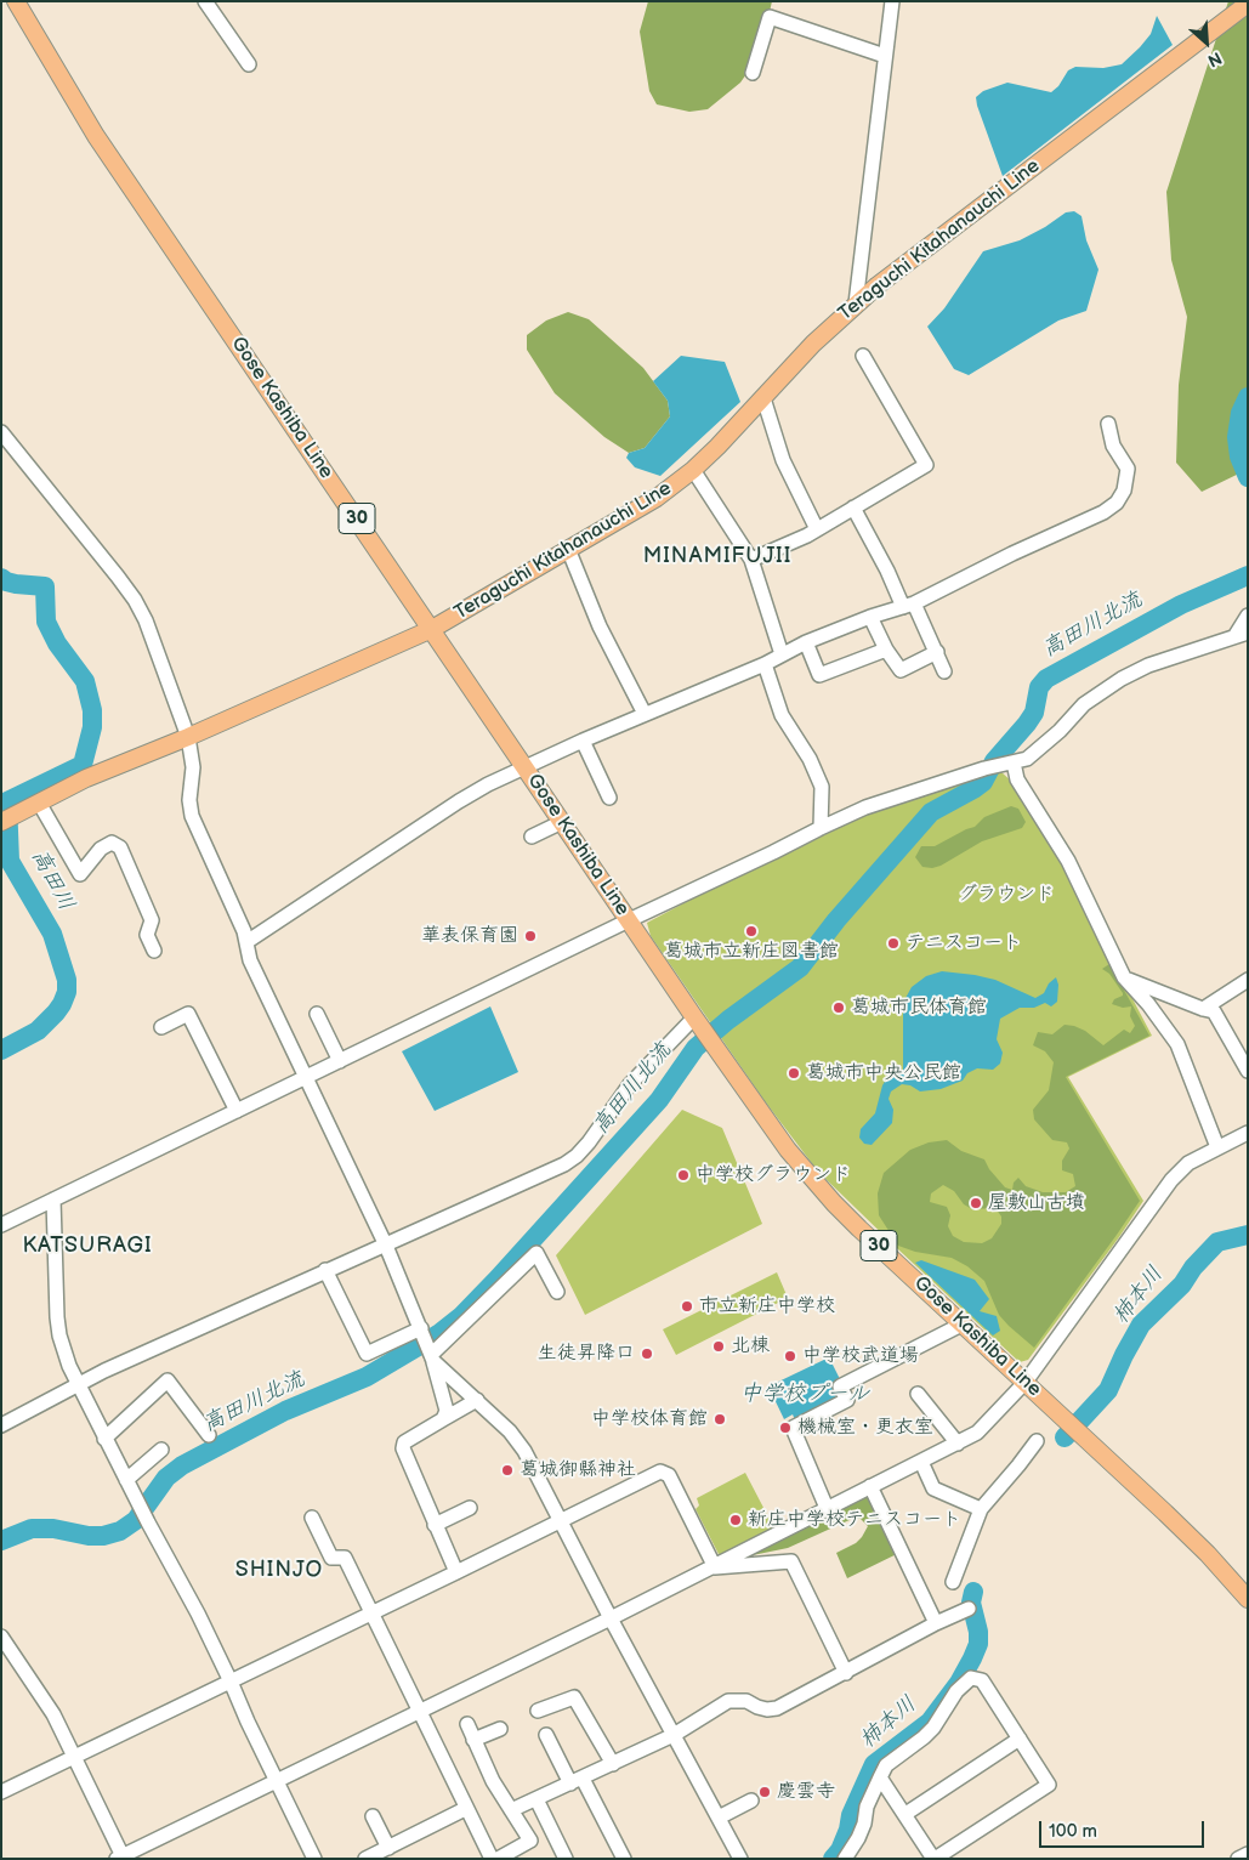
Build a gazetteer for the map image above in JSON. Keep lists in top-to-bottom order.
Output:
{
  "streets": {
    "main road": ["Teraguchi Kitahanauchi Line", "Gose Kashiba Line", "30"]
  },
  "crossings": [
    ["Teraguchi Kitahanauchi Line", "Gose Kashiba Line"]
  ],
  "districts": ["MINAMIFUJII", "KATSURAGI", "SHINJO"],
  "water": [
    "高田川北流",
    "高田川",
    "柿本川",
    "中学校プール"
  ],
  "parks": ["グラウンド"],
  "places": [
    "葛城市立新庄図書館",
    "華表保育園",
    "テニスコート",
    "葛城市民体育館",
    "葛城市中央公民館",
    "中学校グラウンド",
    "屋敷山古墳",
    "市立新庄中学校",
    "北棟",
    "生徒昇降口",
    "中学校武道場",
    "中学校体育館",
    "機械室・更衣室",
    "葛城御縣神社",
    "新庄中学校テニスコート",
    "慶雲寺"
  ],
  "scale_bar": "100 m",
  "north": "bottom right"
}
